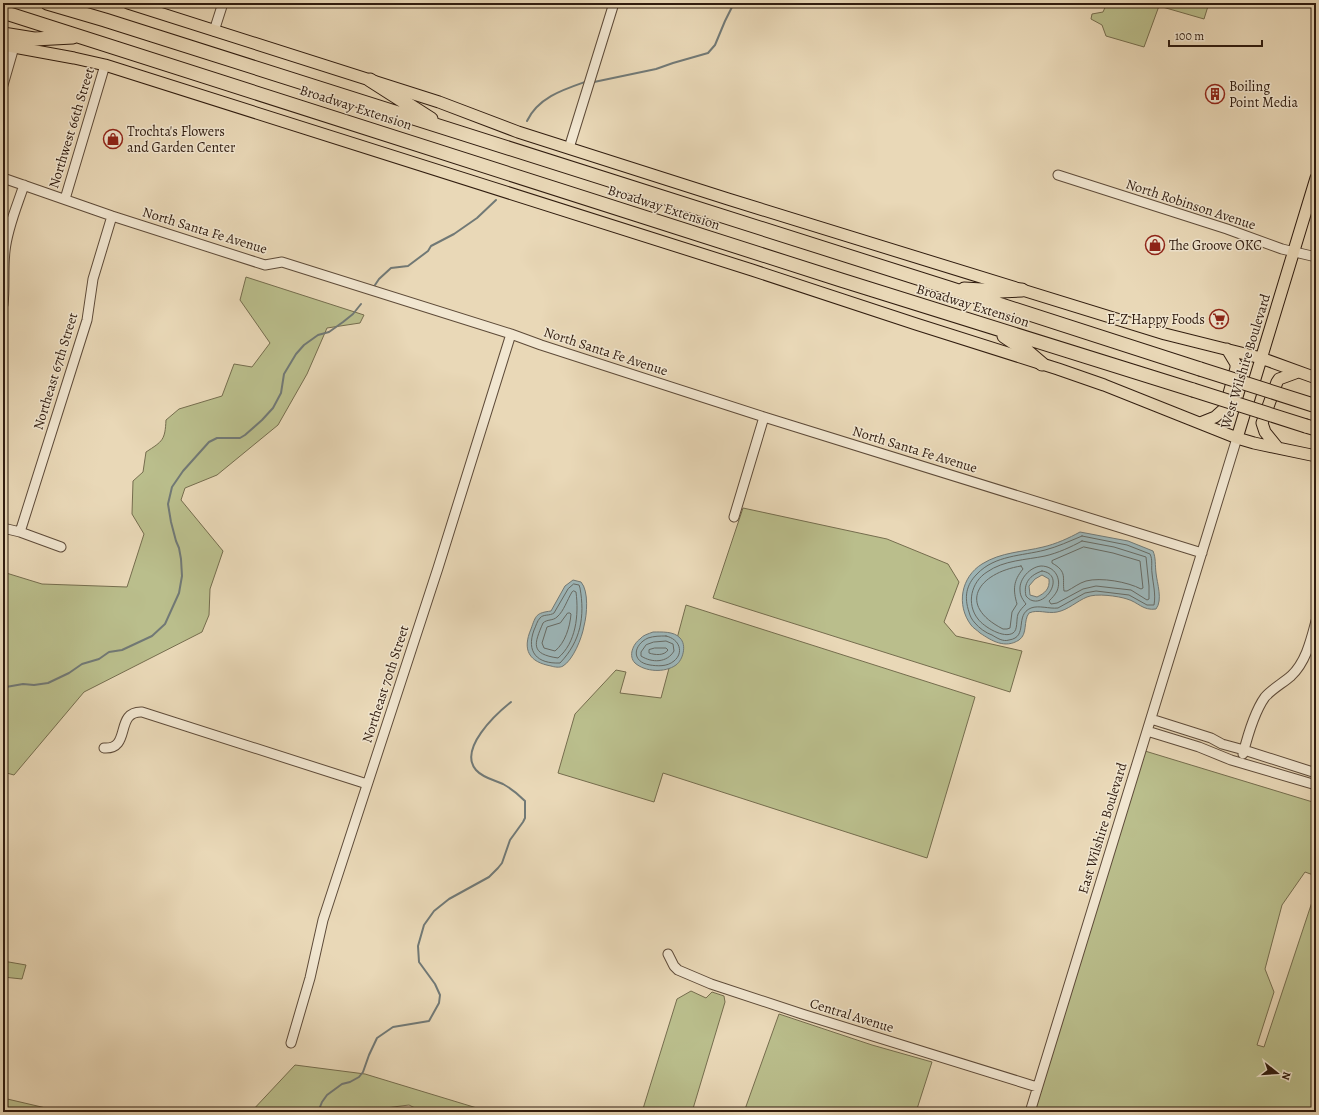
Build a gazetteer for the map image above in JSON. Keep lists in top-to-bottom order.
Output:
{
  "streets": {
    "highway": ["Broadway Extension"],
    "main road": ["West Wilshire Boulevard"],
    "street": [
      "Northwest 66th Street",
      "North Robinson Avenue",
      "North Santa Fe Avenue",
      "Northeast 67th Street",
      "Northeast 70th Street",
      "East Wilshire Boulevard",
      "Central Avenue"
    ]
  },
  "crossings": [
    ["Broadway Extension", "West Wilshire Boulevard"],
    ["Northwest 66th Street", "North Santa Fe Avenue"],
    ["North Robinson Avenue", "West Wilshire Boulevard"],
    ["North Santa Fe Avenue", "West Wilshire Boulevard"],
    ["North Santa Fe Avenue", "Northeast 67th Street"],
    ["North Santa Fe Avenue", "Northeast 70th Street"],
    ["North Santa Fe Avenue", "East Wilshire Boulevard"],
    ["West Wilshire Boulevard", "East Wilshire Boulevard"],
    ["East Wilshire Boulevard", "Central Avenue"]
  ],
  "places": {
    "building": ["Boiling Point Media"],
    "shop": ["Trochta's Flowers and Garden Center", "The Groove OKC"],
    "supermarket": ["E-Z Happy Foods"]
  },
  "scale_bar": "100 m",
  "north": "right"
}
